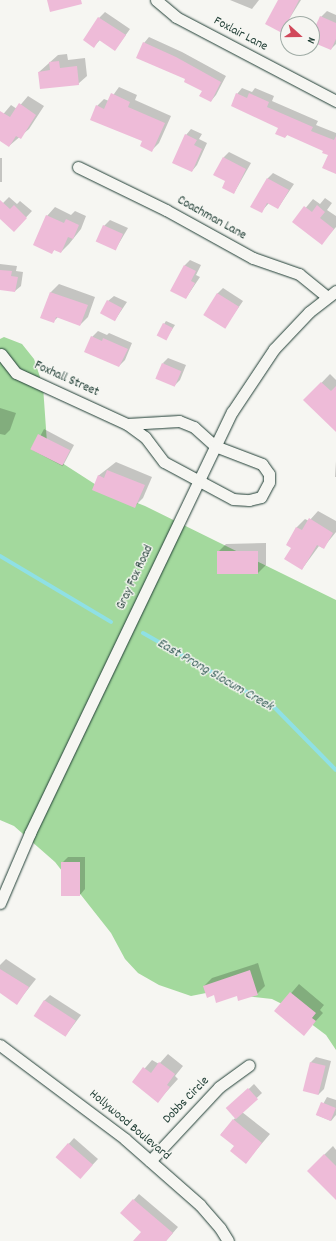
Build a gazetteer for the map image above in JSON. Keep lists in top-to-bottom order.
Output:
{
  "streets": {
    "street": [
      "Foxlair Lane",
      "Coachman Lane",
      "Foxhall Street",
      "Gray Fox Road",
      "Dobbs Circle",
      "Hollywood Boulevard"
    ]
  },
  "crossings": [
    ["Coachman Lane", "Gray Fox Road"],
    ["Foxhall Street", "Gray Fox Road"],
    ["Dobbs Circle", "Hollywood Boulevard"]
  ],
  "water": ["East Prong Slocum Creek"],
  "north": "right"
}
